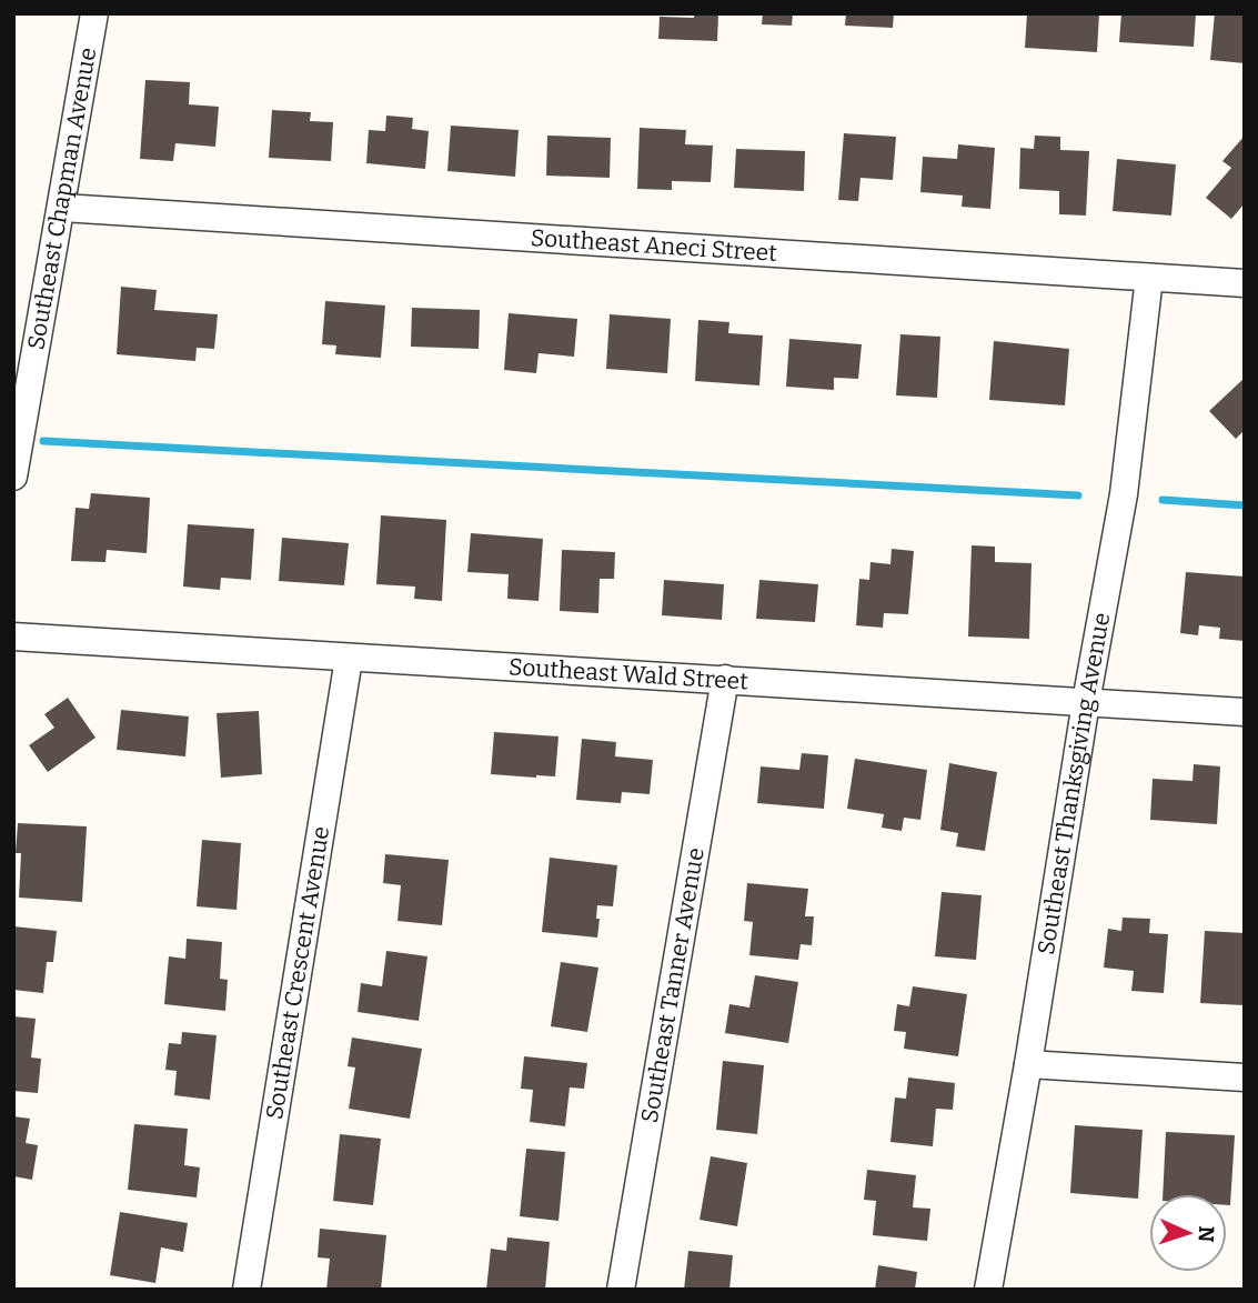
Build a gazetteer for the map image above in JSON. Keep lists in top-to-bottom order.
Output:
{
  "streets": {
    "street": [
      "Southeast Chapman Avenue",
      "Southeast Aneci Street",
      "Southeast Wald Street",
      "Southeast Thanksgiving Avenue",
      "Southeast Crescent Avenue",
      "Southeast Tanner Avenue"
    ]
  },
  "crossings": [
    ["Southeast Chapman Avenue", "Southeast Aneci Street"],
    ["Southeast Aneci Street", "Southeast Thanksgiving Avenue"],
    ["Southeast Wald Street", "Southeast Thanksgiving Avenue"],
    ["Southeast Wald Street", "Southeast Crescent Avenue"],
    ["Southeast Wald Street", "Southeast Tanner Avenue"]
  ],
  "north": "right"
}
